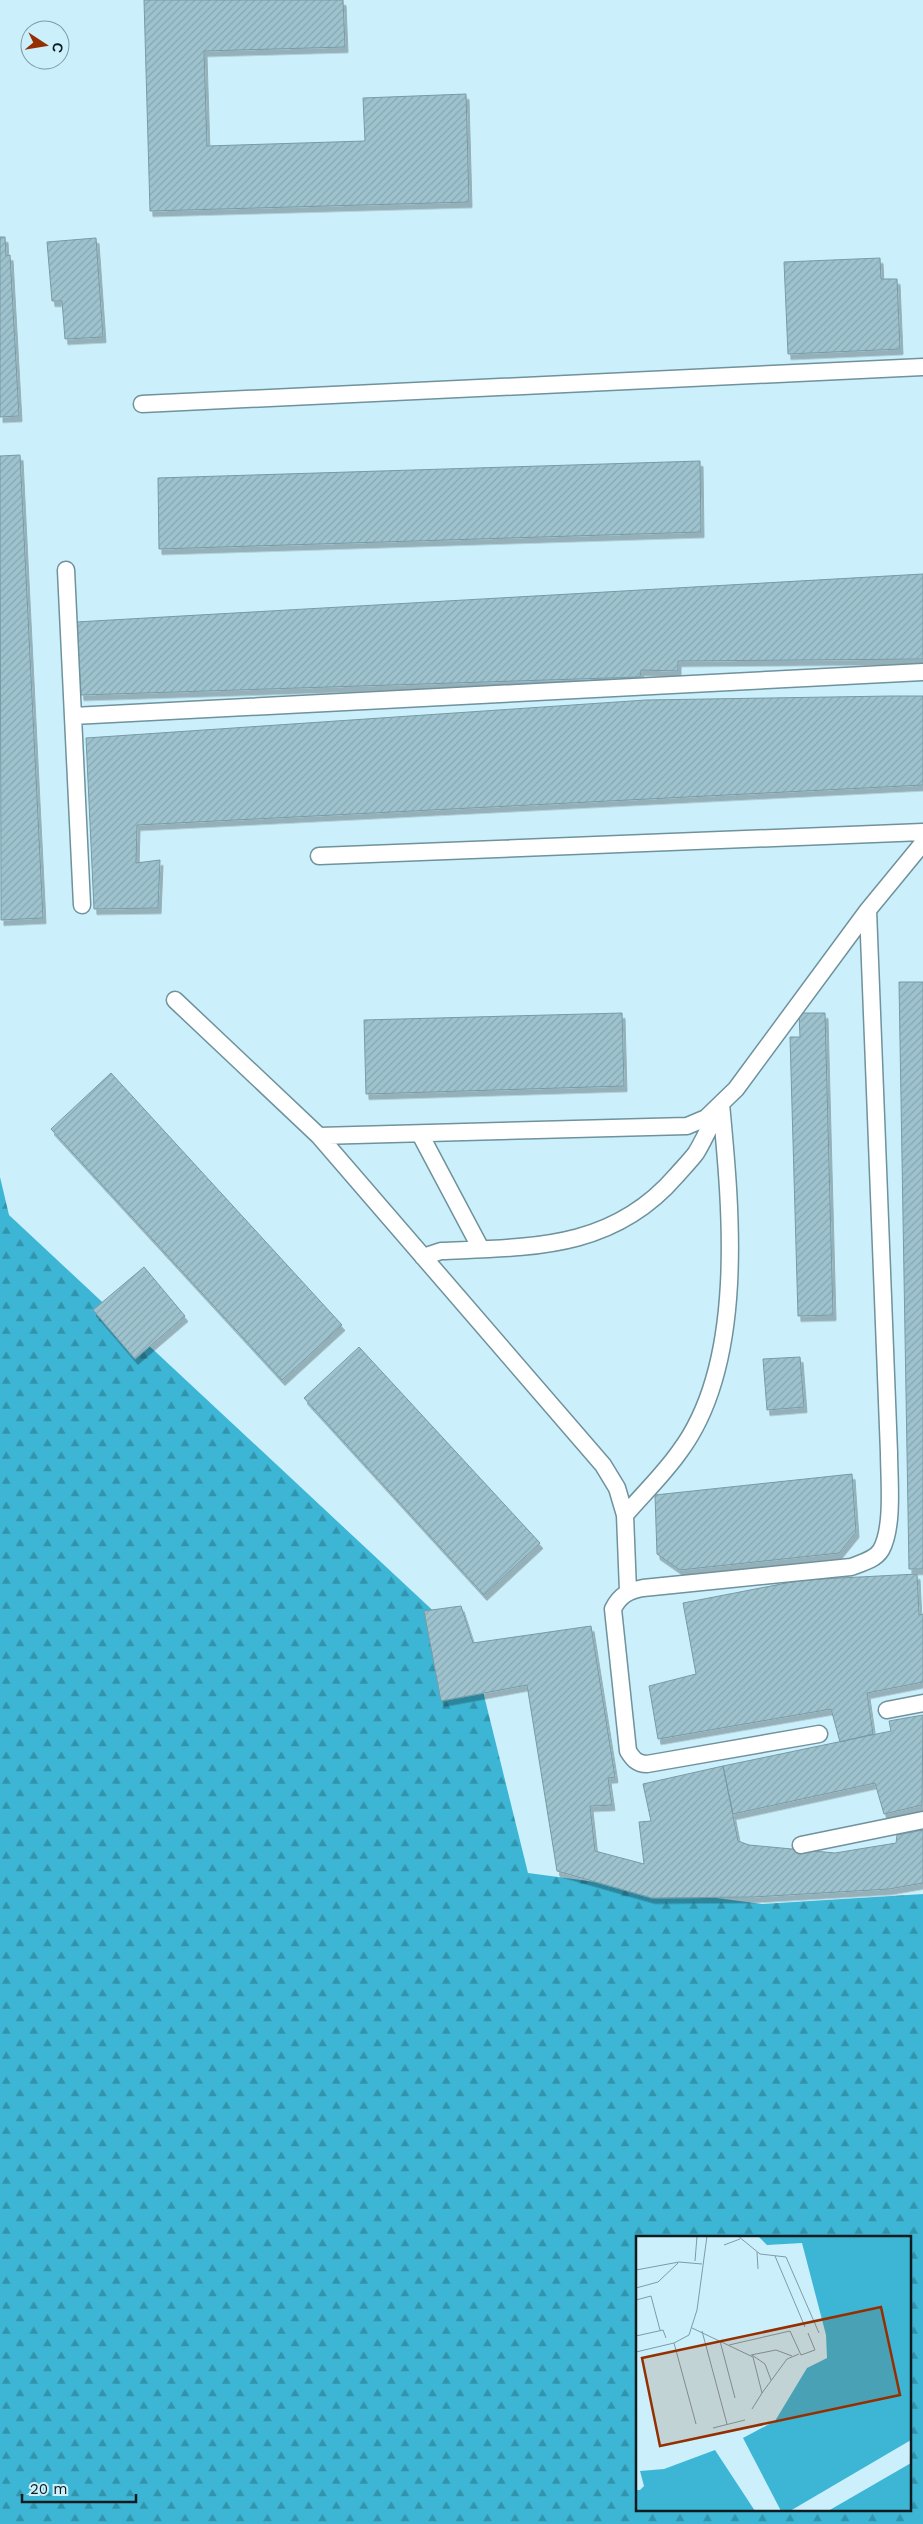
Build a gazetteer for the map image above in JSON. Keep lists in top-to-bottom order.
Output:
{
  "scale_bar": "20 m",
  "north": "right"
}
